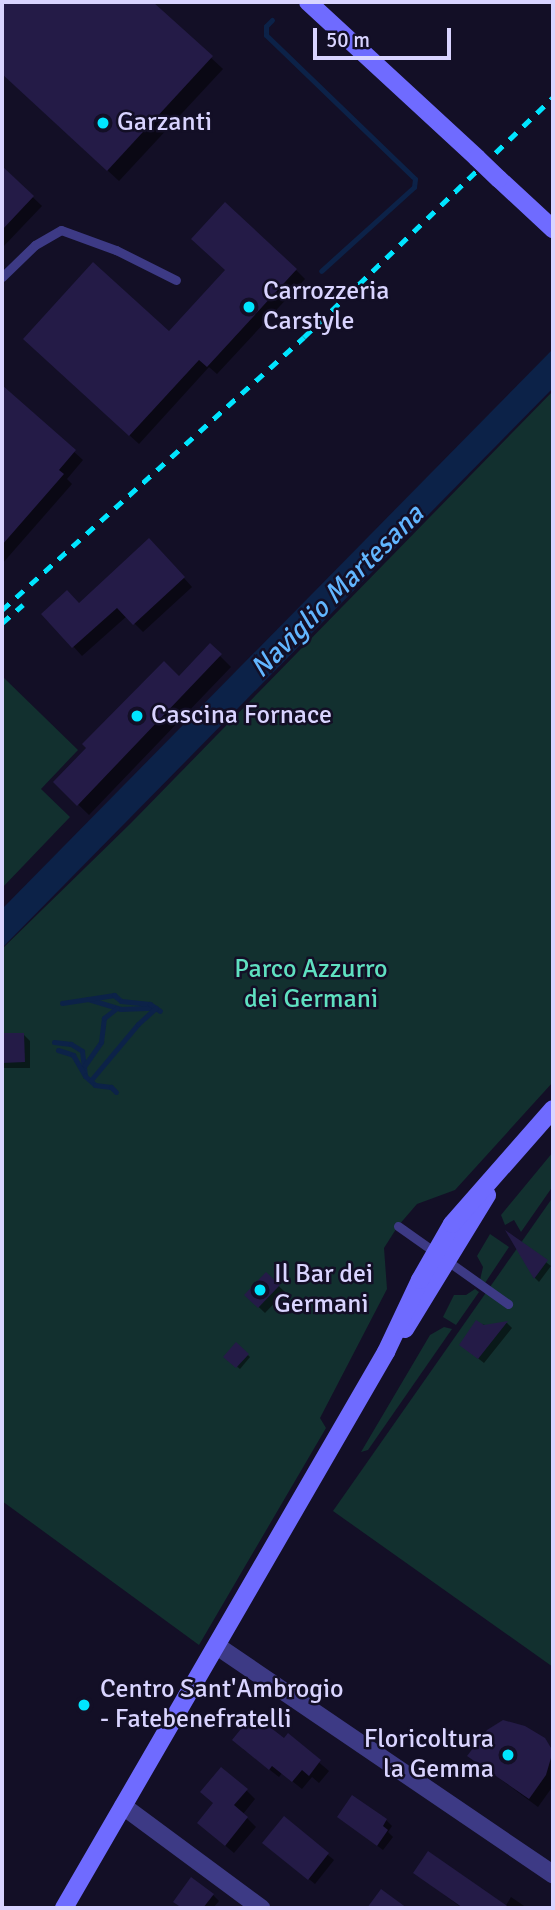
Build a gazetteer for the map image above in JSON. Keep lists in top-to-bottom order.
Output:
{
  "water": ["Naviglio Martesana"],
  "parks": ["Parco Azzurro dei Germani"],
  "places": [
    "Garzanti",
    "Carrozzeria Carstyle",
    "Cascina Fornace",
    "Il Bar dei Germani",
    "Centro Sant'Ambrogio - Fatebenefratelli",
    "Floricoltura la Gemma"
  ],
  "scale_bar": "50 m"
}
